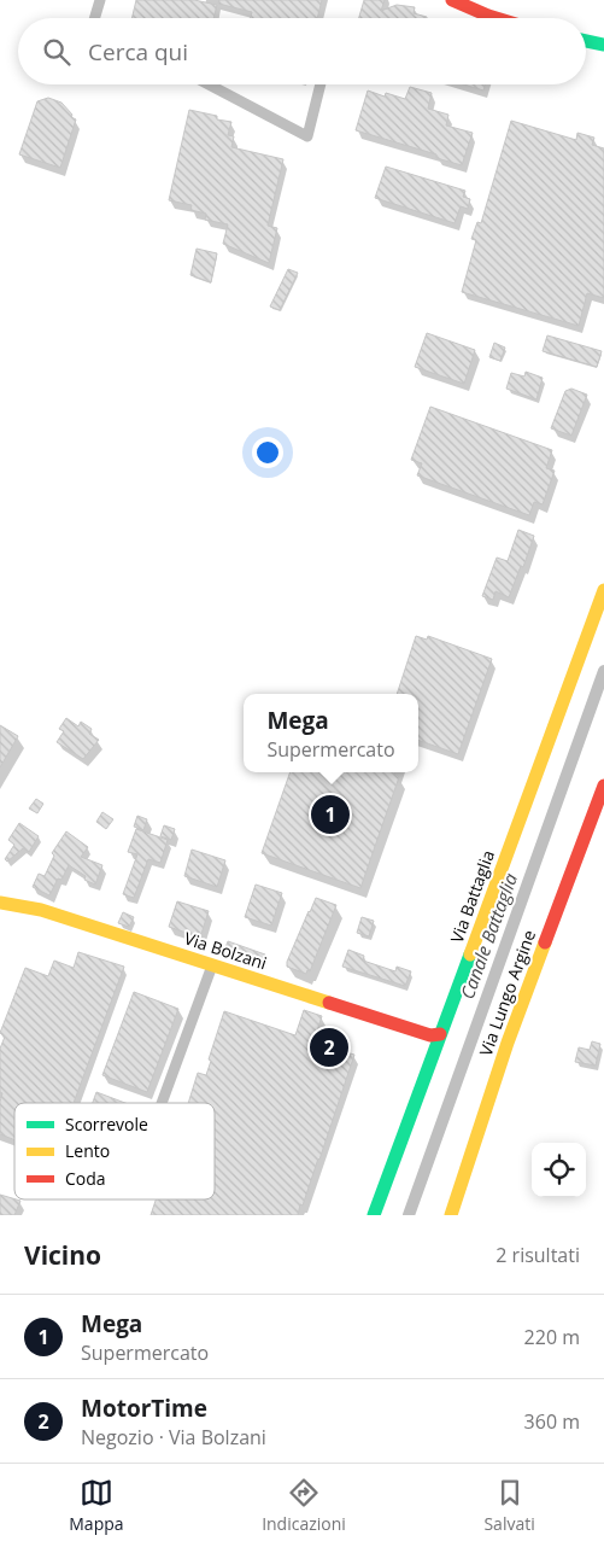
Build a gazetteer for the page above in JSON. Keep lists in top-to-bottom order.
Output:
{
  "streets": {
    "street": ["Via Battaglia", "Via Bolzani", "Via Lungo Argine"]
  },
  "crossings": [
    ["Via Battaglia", "Via Bolzani"]
  ],
  "water": ["Canale Battaglia"],
  "legend": ["Scorrevole", "Lento", "Coda"],
  "page": {
    "search": "Cerca qui",
    "popup": ["Mega", "Supermercato"],
    "pins": ["1", "2"],
    "heading": ["Vicino", "2 risultati"],
    "list": [
      {
        "mark": "1",
        "name": "Mega",
        "note": "Supermercato",
        "value": "220 m"
      },
      {
        "mark": "2",
        "name": "MotorTime",
        "note": "Negozio · Via Bolzani",
        "value": "360 m"
      }
    ],
    "nav": ["Mappa", "Indicazioni", "Salvati"]
  }
}
